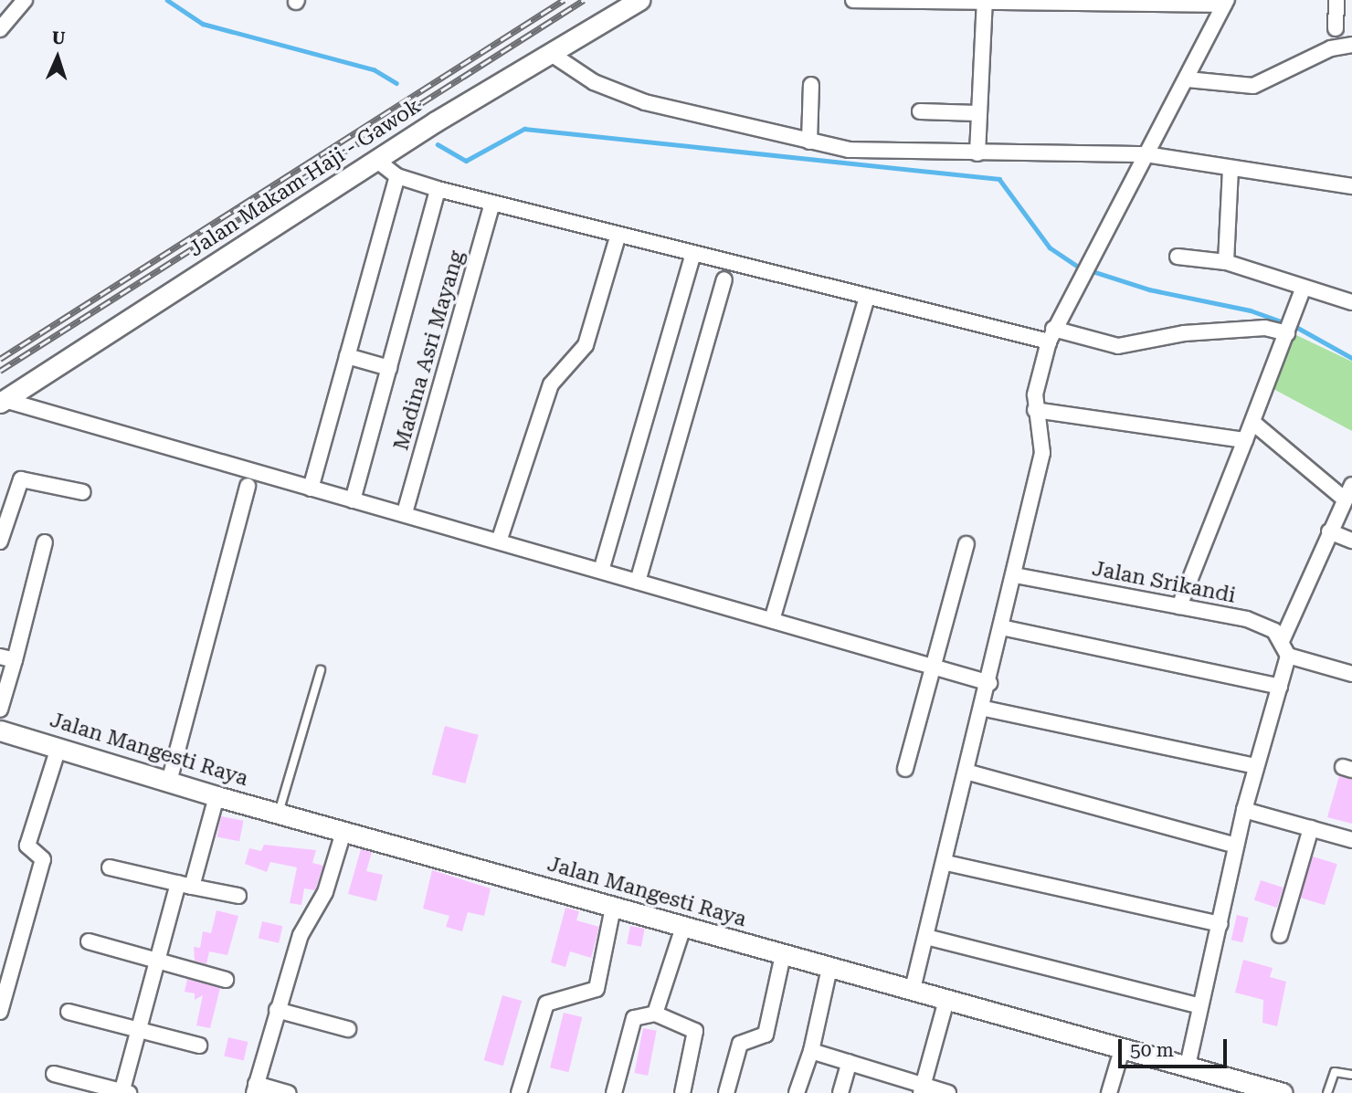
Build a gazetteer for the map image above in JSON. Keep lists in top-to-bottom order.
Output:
{
  "streets": {
    "street": [
      "Jalan Makam Haji - Gawok",
      "Madina Asri Mayang",
      "Jalan Srikandi",
      "Jalan Mangesti Raya"
    ]
  },
  "scale_bar": "50 m",
  "north": "top"
}
